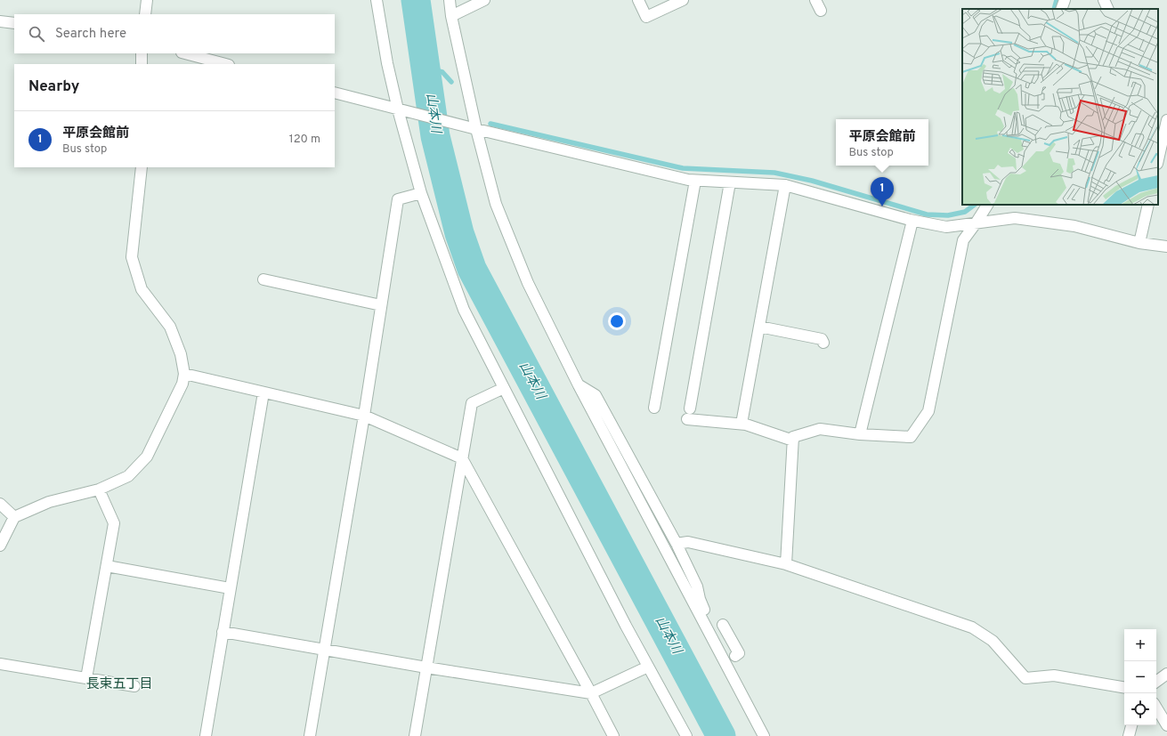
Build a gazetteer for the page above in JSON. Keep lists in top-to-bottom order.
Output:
{
  "districts": ["長束五丁目"],
  "water": ["山本川"],
  "page": {
    "search": "Search here",
    "heading": "Nearby",
    "list": [
      {
        "mark": "1",
        "name": "平原会館前",
        "note": "Bus stop",
        "value": "120 m"
      }
    ],
    "popup": ["平原会館前", "Bus stop"],
    "pins": "1",
    "map_buttons": ["+", "−"]
  }
}
